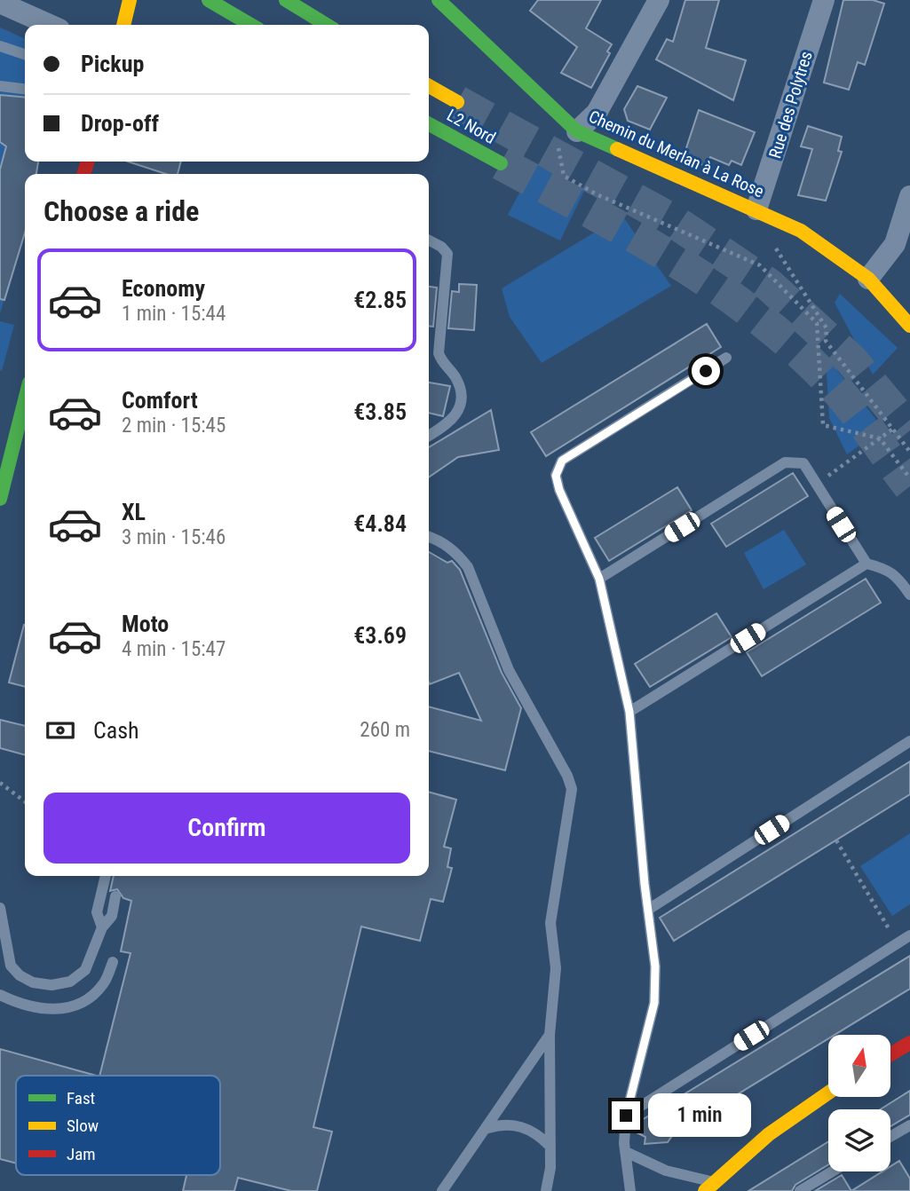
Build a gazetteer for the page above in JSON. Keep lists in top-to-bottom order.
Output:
{
  "streets": {
    "main road": ["L2 Nord", "Chemin du Merlan à La Rose"],
    "street": ["Rue des Polytres"]
  },
  "crossings": [
    ["Rue des Polytres", "Chemin du Merlan à La Rose"]
  ],
  "legend": ["Fast", "Slow", "Jam"],
  "north": "top",
  "page": {
    "banner": ["Pickup", "Drop-off"],
    "heading": "Choose a ride",
    "list": [
      {
        "name": "Economy",
        "note": "1 min · 15:44",
        "value": "€2.85"
      },
      {
        "name": "Comfort",
        "note": "2 min · 15:45",
        "value": "€3.85"
      },
      {
        "name": "XL",
        "note": "3 min · 15:46",
        "value": "€4.84"
      },
      {
        "name": "Moto",
        "note": "4 min · 15:47",
        "value": "€3.69"
      }
    ],
    "pay": ["Cash", "260 m"],
    "buttons": "Confirm",
    "bubble": "1 min"
  }
}
